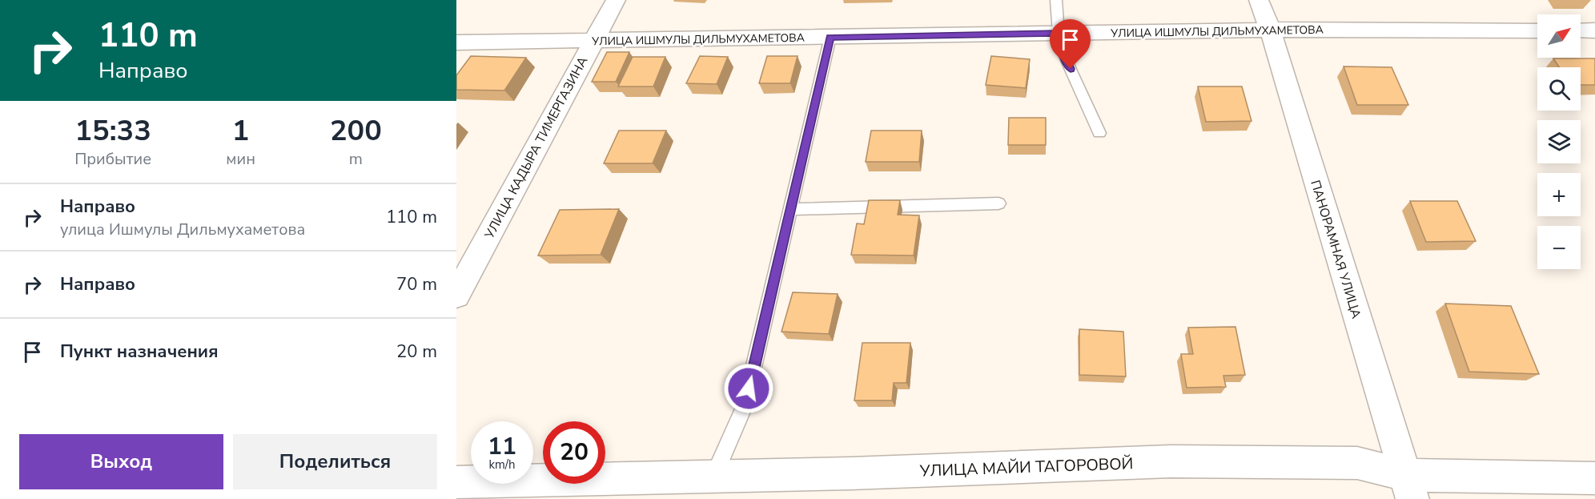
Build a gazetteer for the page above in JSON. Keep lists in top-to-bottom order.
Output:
{
  "streets": {
    "street": [
      "УЛИЦА ИШМУЛЫ ДИЛЬМУХАМЕТОВА",
      "УЛИЦА КАДЫРА ТИМЕРГАЗИНА",
      "ПАНОРАМНАЯ УЛИЦА",
      "УЛИЦА МАЙИ ТАГОРОВОЙ"
    ]
  },
  "crossings": [
    ["УЛИЦА ИШМУЛЫ ДИЛЬМУХАМЕТОВА", "УЛИЦА КАДЫРА ТИМЕРГАЗИНА"],
    ["УЛИЦА ИШМУЛЫ ДИЛЬМУХАМЕТОВА", "ПАНОРАМНАЯ УЛИЦА"],
    ["ПАНОРАМНАЯ УЛИЦА", "УЛИЦА МАЙИ ТАГОРОВОЙ"]
  ],
  "north": "top right",
  "page": {
    "turn": ["110 m", "Направо"],
    "map_buttons": ["+", "−"],
    "eta": [
      "15:33",
      "Прибытие",
      "1",
      "мин",
      "200",
      "m"
    ],
    "list": [
      {
        "name": "Направо",
        "note": "улица Ишмулы Дильмухаметова",
        "value": "110 m"
      },
      {
        "name": "Направо",
        "value": "70 m"
      },
      {
        "name": "Пункт назначения",
        "value": "20 m"
      }
    ],
    "speed": "11 km/h",
    "limit": "20",
    "buttons": ["Выход", "Поделиться"]
  }
}
